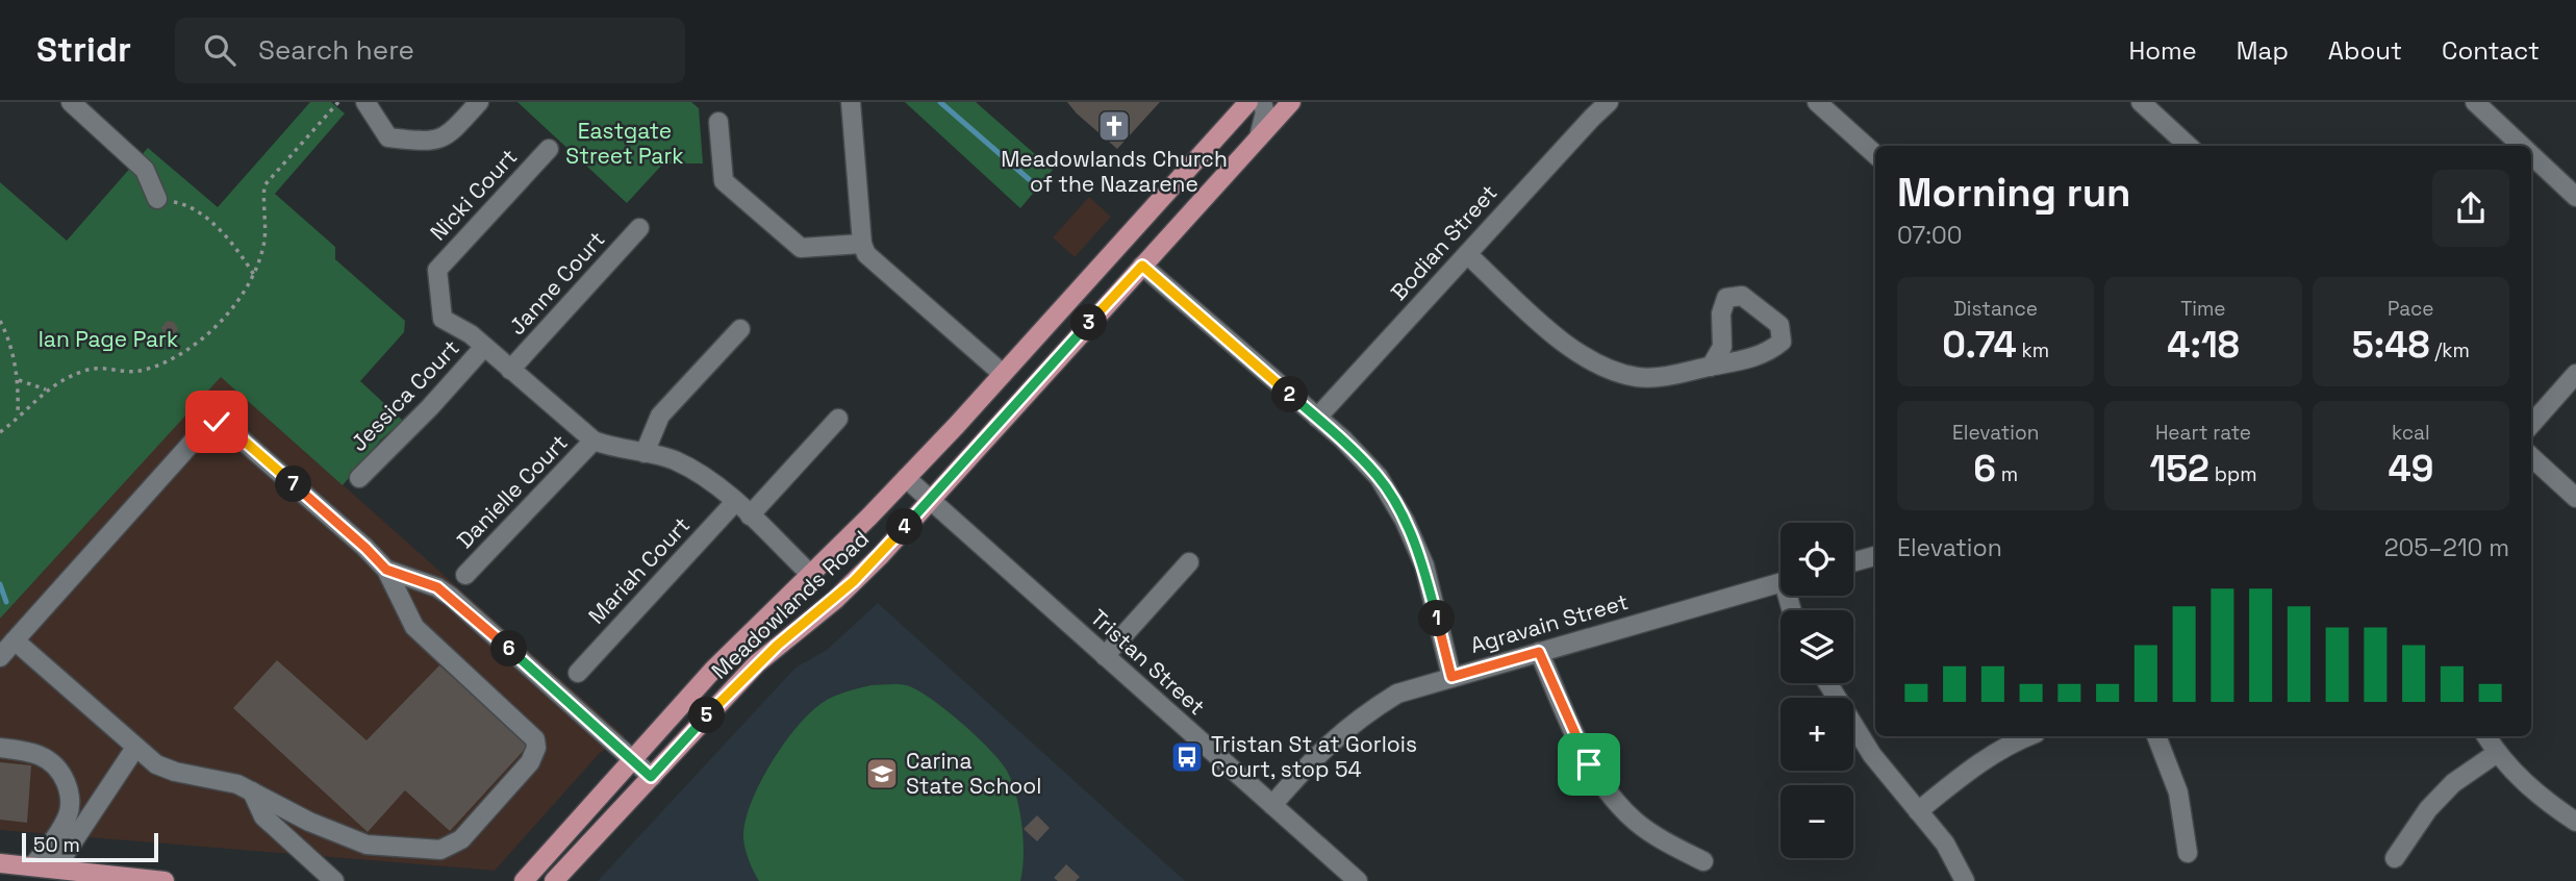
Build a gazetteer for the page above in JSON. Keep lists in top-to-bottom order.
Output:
{
  "streets": {
    "main road": ["Meadowlands Road"],
    "street": [
      "Nicki Court",
      "Bodian Street",
      "Janne Court",
      "Jessica Court",
      "Danielle Court",
      "Mariah Court",
      "Agravain Street",
      "Tristan Street"
    ]
  },
  "crossings": [
    ["Nicki Court", "Jessica Court"],
    ["Meadowlands Road", "Tristan Street"],
    ["Agravain Street", "Tristan Street"]
  ],
  "parks": ["Eastgate Street Park", "Ian Page Park"],
  "places": {
    "church": ["Meadowlands Church of the Nazarene"],
    "bus stop": ["Tristan St at Gorlois Court, stop 54"],
    "school or university": ["Carina State School"]
  },
  "scale_bar": "50 m",
  "page": {
    "header": "Stridr",
    "search": "Search here",
    "nav": [
      "Home",
      "Map",
      "About",
      "Contact"
    ],
    "heading": ["Morning run", "07:00"],
    "stats": [
      ["Distance", "0.74 km"],
      ["Time", "4:18"],
      ["Pace", "5:48 /km"],
      ["Elevation", "6 m"],
      ["Heart rate", "152 bpm"],
      ["kcal", "49"]
    ],
    "pins": [
      "3",
      "2",
      "7",
      "4",
      "1",
      "6",
      "5"
    ],
    "chart": ["Elevation", "205–210 m"],
    "map_buttons": ["+", "−"],
    "scale": "50 m"
  }
}
